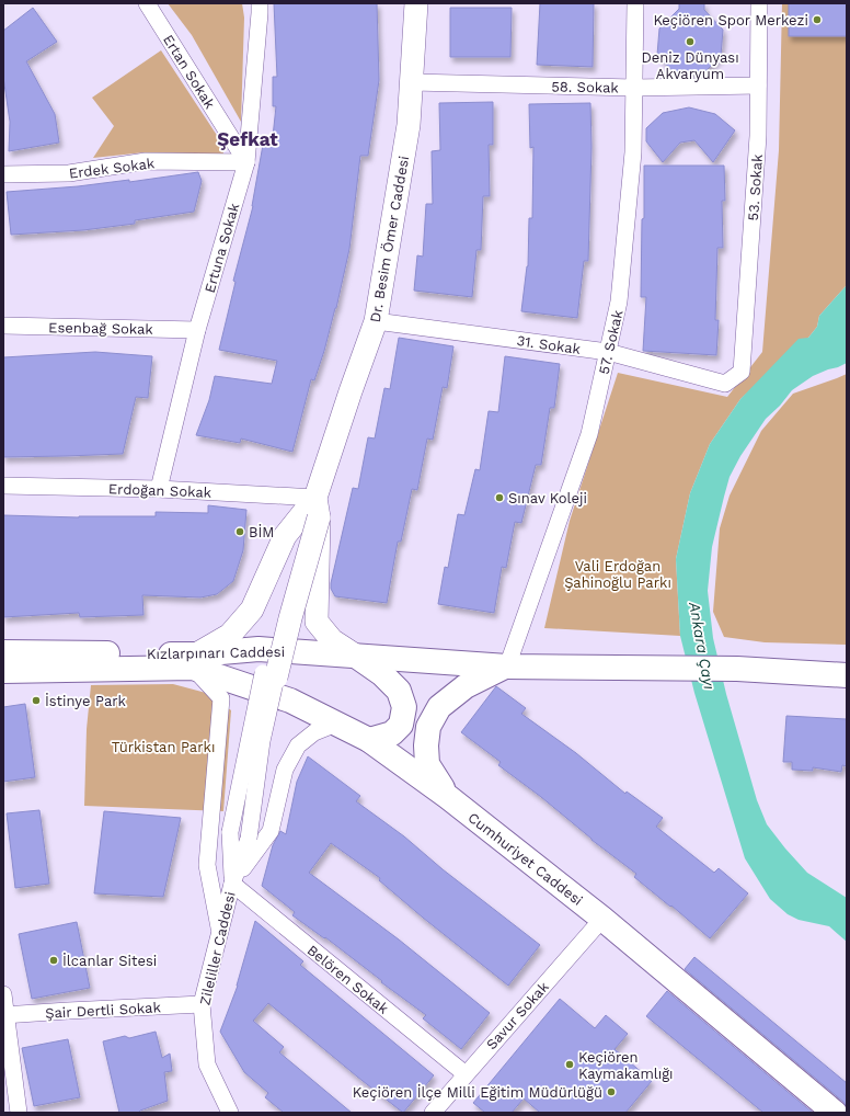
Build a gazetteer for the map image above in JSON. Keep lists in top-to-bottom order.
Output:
{
  "streets": {
    "main road": ["Dr. Besim Ömer Caddesi", "Kızlarpınarı Caddesi", "Cumhuriyet Caddesi"],
    "street": [
      "Ertan Sokak",
      "58. Sokak",
      "Erdek Sokak",
      "53. Sokak",
      "Ertuna Sokak",
      "Esenbağ Sokak",
      "57. Sokak",
      "31. Sokak",
      "Erdoğan Sokak",
      "Zileliller Caddesi",
      "Belören Sokak",
      "Şair Dertli Sokak",
      "Savur Sokak"
    ]
  },
  "crossings": [
    ["Ertan Sokak", "Erdek Sokak"],
    ["Ertan Sokak", "Ertuna Sokak"],
    ["58. Sokak", "53. Sokak"],
    ["58. Sokak", "Dr. Besim Ömer Caddesi"],
    ["58. Sokak", "57. Sokak"],
    ["Erdek Sokak", "Ertuna Sokak"],
    ["53. Sokak", "31. Sokak"],
    ["Dr. Besim Ömer Caddesi", "31. Sokak"],
    ["Dr. Besim Ömer Caddesi", "Erdoğan Sokak"],
    ["Dr. Besim Ömer Caddesi", "Kızlarpınarı Caddesi"],
    ["Ertuna Sokak", "Esenbağ Sokak"],
    ["Ertuna Sokak", "Erdoğan Sokak"],
    ["57. Sokak", "31. Sokak"],
    ["57. Sokak", "Kızlarpınarı Caddesi"],
    ["Kızlarpınarı Caddesi", "Cumhuriyet Caddesi"],
    ["Cumhuriyet Caddesi", "Savur Sokak"],
    ["Zileliller Caddesi", "Belören Sokak"],
    ["Zileliller Caddesi", "Şair Dertli Sokak"],
    ["Belören Sokak", "Savur Sokak"]
  ],
  "districts": ["Şefkat"],
  "water": ["Ankara Çayı"],
  "parks": ["Vali Erdoğan Şahinoğlu Parkı", "Türkistan Parkı"],
  "places": [
    "Keçiören Spor Merkezi",
    "Deniz Dünyası Akvaryum",
    "Sınav Koleji",
    "BİM",
    "İstinye Park",
    "İlcanlar Sitesi",
    "Keçiören Kaymakamlığı",
    "Keçiören İlçe Milli Eğitim Müdürlüğü"
  ]
}
